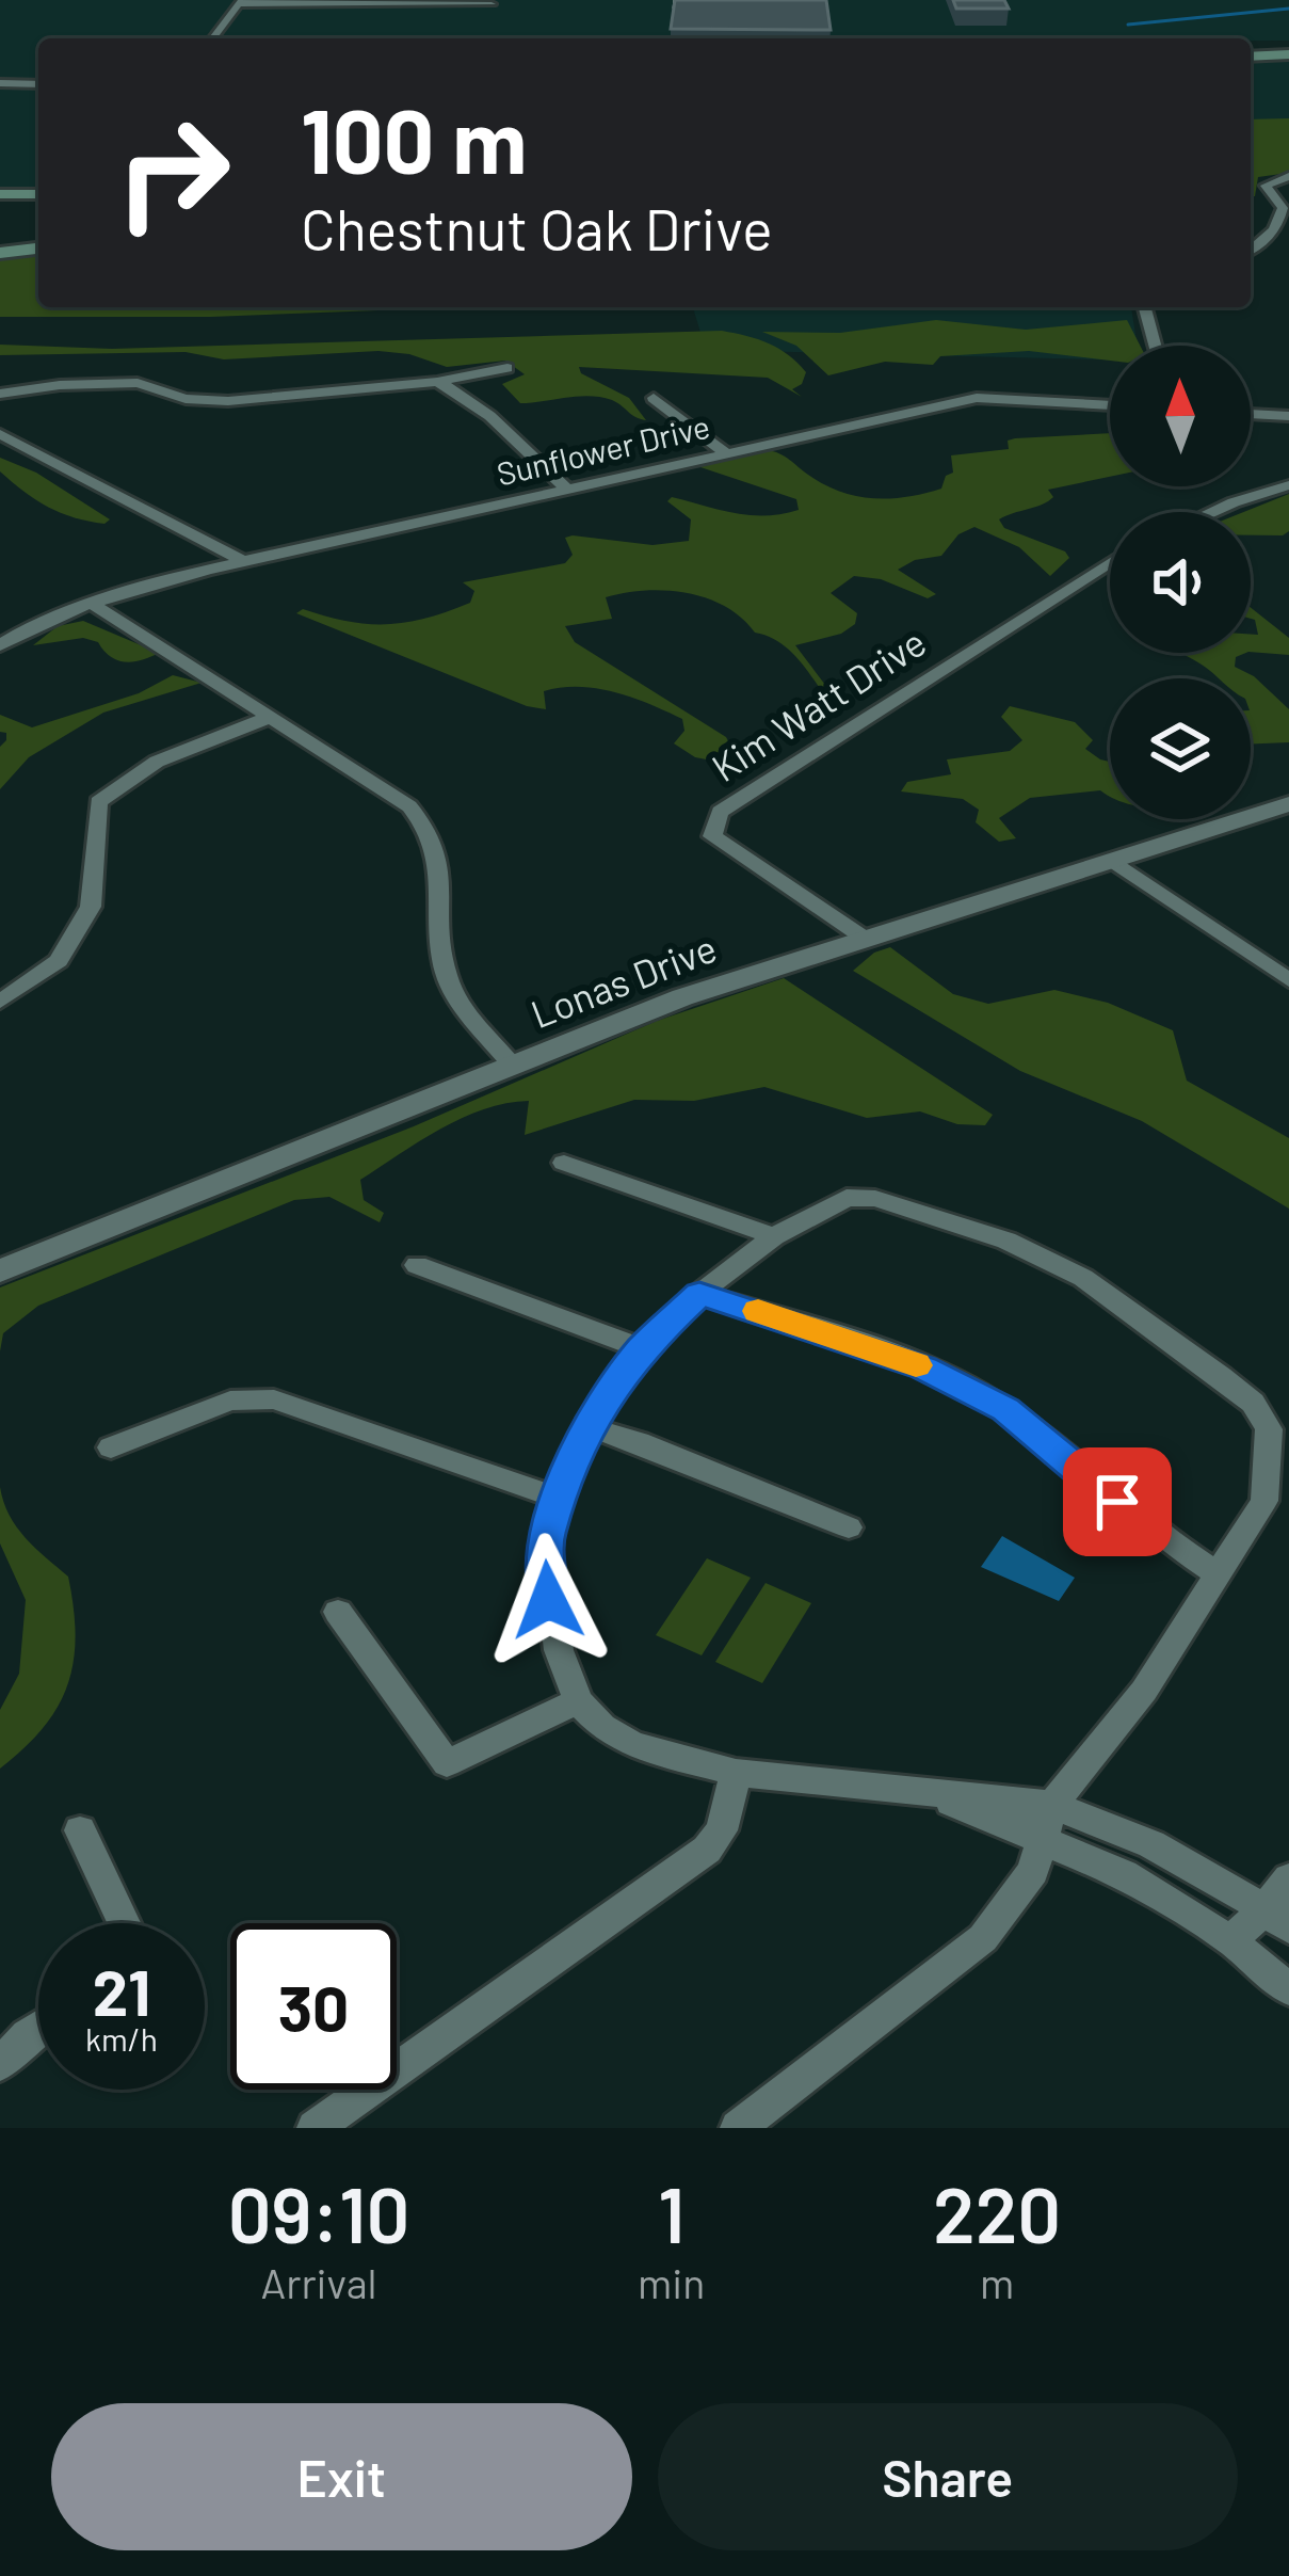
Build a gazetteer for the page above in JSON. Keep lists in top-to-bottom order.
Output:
{
  "streets": {
    "street": ["Sunflower Drive", "Kim Watt Drive", "Lonas Drive"]
  },
  "crossings": [
    ["Kim Watt Drive", "Lonas Drive"]
  ],
  "north": "top",
  "page": {
    "turn": ["100 m", "Chestnut Oak Drive"],
    "speed": "21 km/h",
    "limit": "30",
    "eta": [
      "09:10",
      "Arrival",
      "1",
      "min",
      "220",
      "m"
    ],
    "buttons": ["Exit", "Share"]
  }
}
